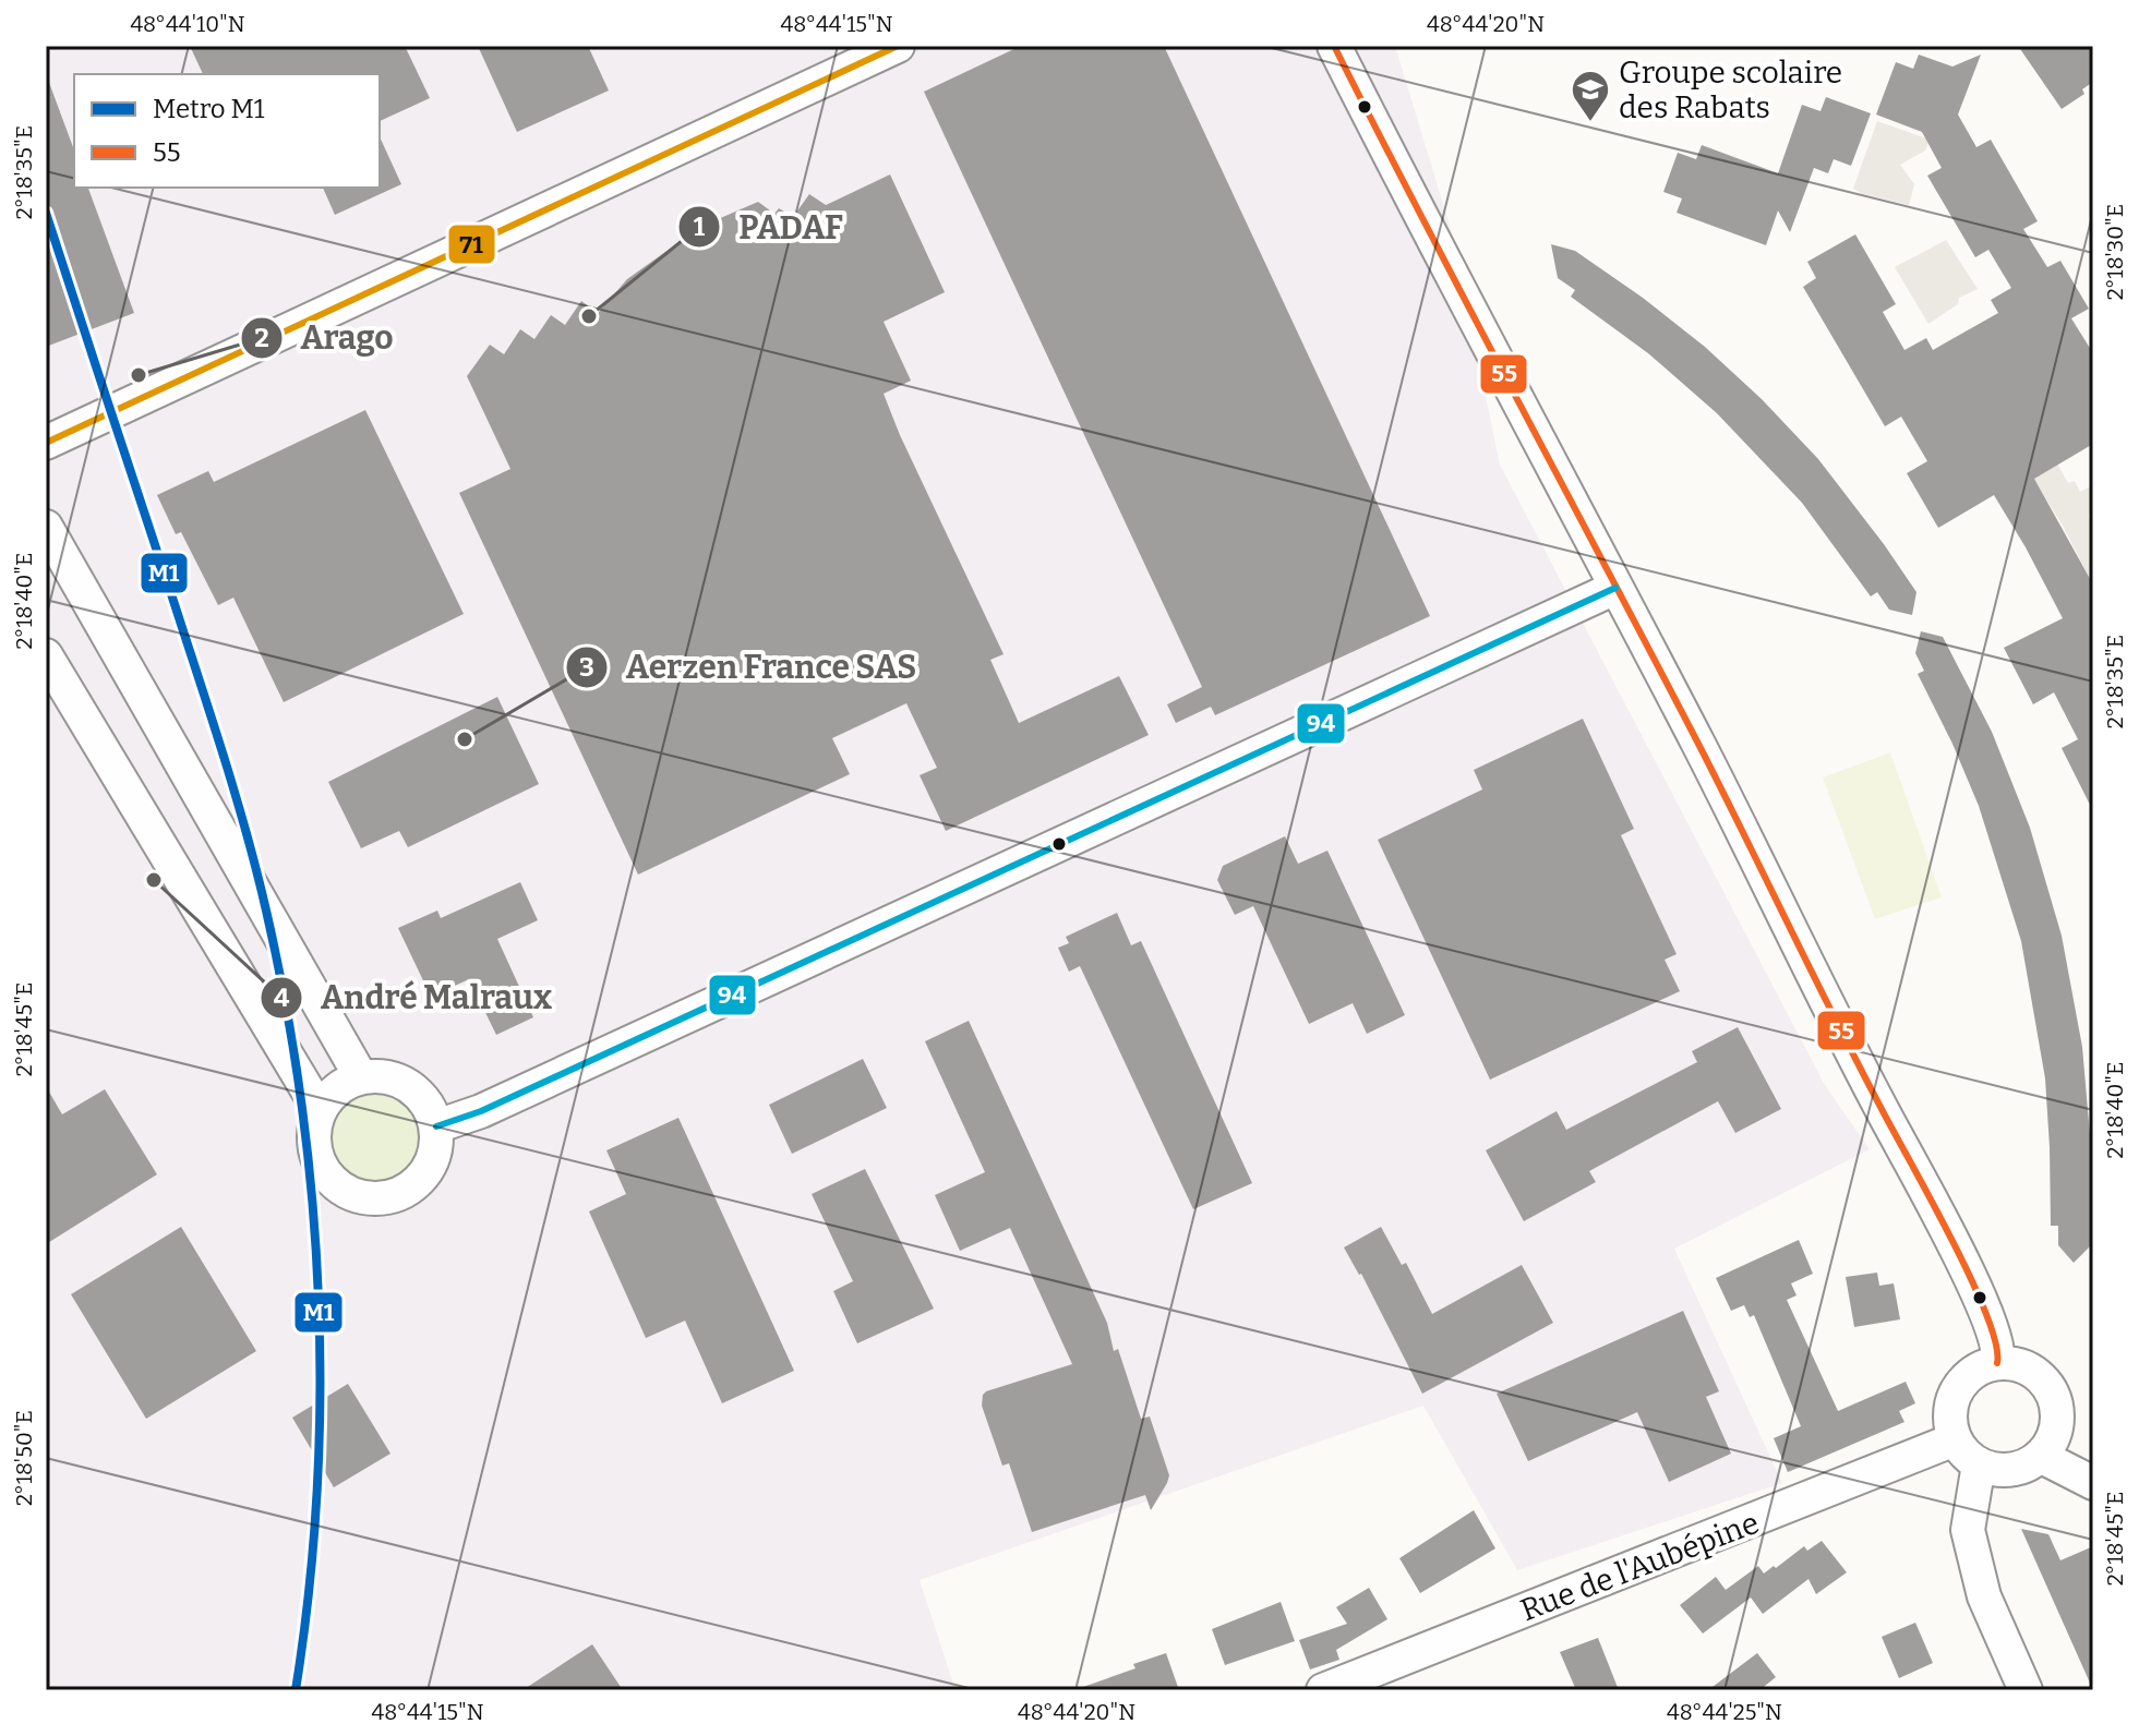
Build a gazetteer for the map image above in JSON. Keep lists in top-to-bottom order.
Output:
{
  "streets": {
    "street": ["Rue de l'Aubépine"]
  },
  "places": {
    "school or university": ["Groupe scolaire des Rabats"],
    "other": [
      "PADAF",
      "Arago",
      "Aerzen France SAS",
      "André Malraux"
    ]
  },
  "lines": [
    "transit line 55",
    "transit line 71",
    "metro line M1",
    "transit line 94"
  ],
  "legend": ["Metro M1", "55"],
  "coordinates": [
    "48°44'10\"N",
    "48°44'15\"N",
    "48°44'20\"N",
    "2°18'35\"E",
    "2°18'30\"E",
    "2°18'40\"E",
    "2°18'45\"E",
    "2°18'50\"E",
    "48°44'25\"N"
  ]
}
